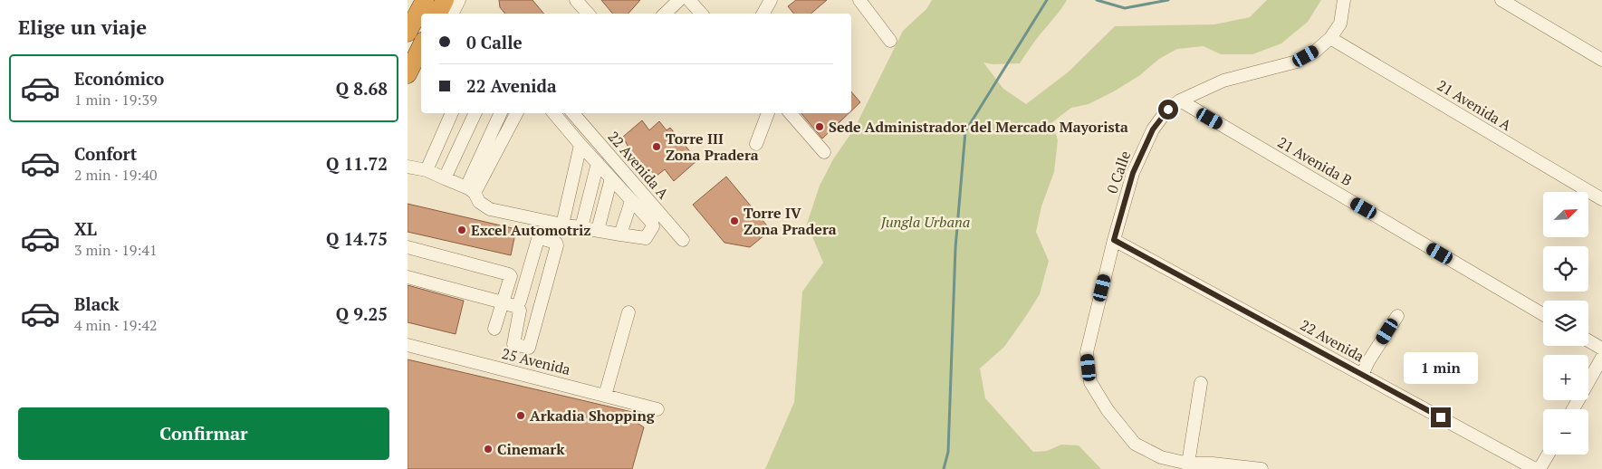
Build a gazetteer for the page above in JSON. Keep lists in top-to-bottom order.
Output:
{
  "streets": {
    "street": [
      "21 Avenida A",
      "21 Avenida B",
      "22 Avenida A",
      "0 Calle",
      "22 Avenida",
      "25 Avenida"
    ]
  },
  "crossings": [
    ["21 Avenida A", "0 Calle"],
    ["21 Avenida B", "0 Calle"],
    ["0 Calle", "22 Avenida"]
  ],
  "parks": ["Jungla Urbana"],
  "places": [
    "Sede Administrador del Mercado Mayorista",
    "Torre III Zona Pradera",
    "Torre IV Zona Pradera",
    "Excel Automotriz",
    "Arkadia Shopping",
    "Cinemark"
  ],
  "north": "top right",
  "page": {
    "heading": "Elige un viaje",
    "banner": ["0 Calle", "22 Avenida"],
    "list": [
      {
        "name": "Económico",
        "note": "1 min · 19:39",
        "value": "Q 8.68"
      },
      {
        "name": "Confort",
        "note": "2 min · 19:40",
        "value": "Q 11.72"
      },
      {
        "name": "XL",
        "note": "3 min · 19:41",
        "value": "Q 14.75"
      },
      {
        "name": "Black",
        "note": "4 min · 19:42",
        "value": "Q 9.25"
      }
    ],
    "map_buttons": ["+", "−"],
    "bubble": "1 min",
    "buttons": "Confirmar"
  }
}
